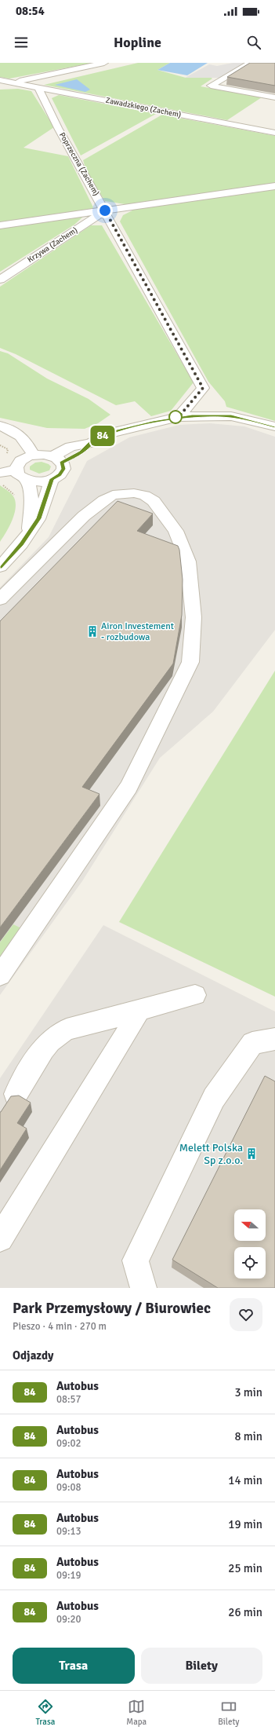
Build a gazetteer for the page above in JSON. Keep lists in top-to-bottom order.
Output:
{
  "streets": {
    "street": ["Zawadzkiego (Zachem)", "Poprzeczna (Zachem)", "Krzywa (Zachem)"]
  },
  "crossings": [
    ["Zawadzkiego (Zachem)", "Poprzeczna (Zachem)"],
    ["Poprzeczna (Zachem)", "Krzywa (Zachem)"]
  ],
  "places": {
    "building": ["Airon Investement - rozbudowa", "Melett Polska Sp z.o.o."]
  },
  "lines": ["bus line 84"],
  "north": "left",
  "page": {
    "status": "08:54",
    "header": "Hopline",
    "on_map": "84",
    "heading": [
      ["Park Przemysłowy / Biurowiec", "Pieszo · 4 min · 270 m"],
      "Odjazdy"
    ],
    "list": [
      {
        "mark": "84",
        "name": "Autobus",
        "note": "08:57",
        "value": "3 min"
      },
      {
        "mark": "84",
        "name": "Autobus",
        "note": "09:02",
        "value": "8 min"
      },
      {
        "mark": "84",
        "name": "Autobus",
        "note": "09:08",
        "value": "14 min"
      },
      {
        "mark": "84",
        "name": "Autobus",
        "note": "09:13",
        "value": "19 min"
      },
      {
        "mark": "84",
        "name": "Autobus",
        "note": "09:19",
        "value": "25 min"
      },
      {
        "mark": "84",
        "name": "Autobus",
        "note": "09:20",
        "value": "26 min"
      }
    ],
    "buttons": ["Trasa", "Bilety"],
    "tabs": ["Trasa", "Mapa", "Bilety"]
  }
}
